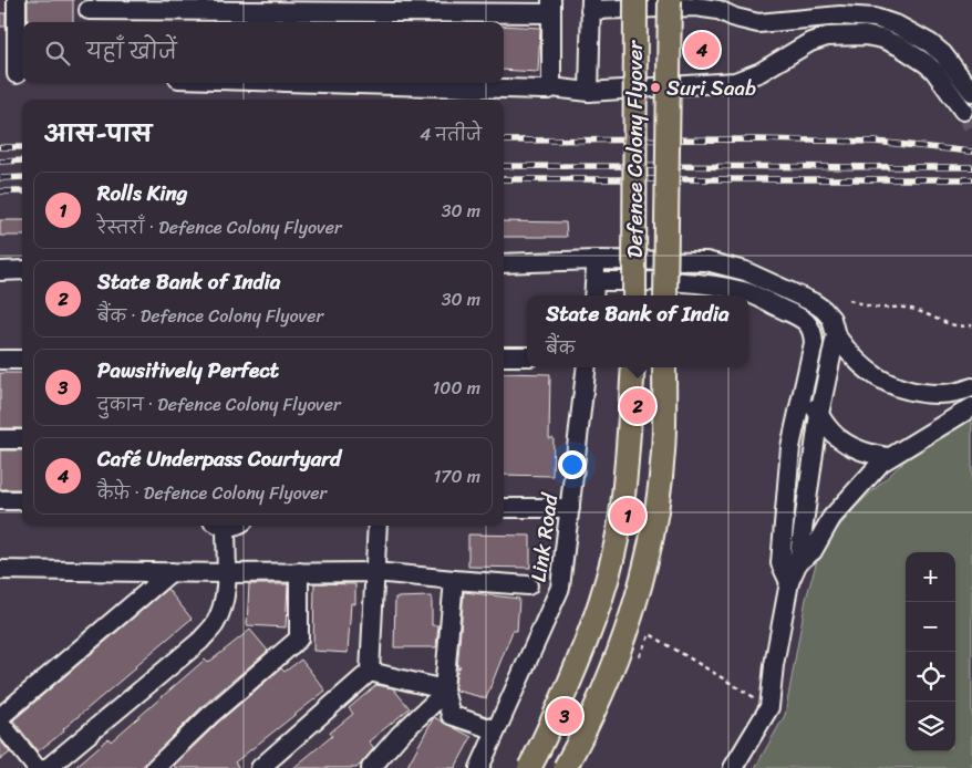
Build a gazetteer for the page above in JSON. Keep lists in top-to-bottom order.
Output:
{
  "streets": {
    "main road": ["Defence Colony Flyover"],
    "street": ["Link Road"]
  },
  "places": ["Suri Saab"],
  "page": {
    "search": "यहाँ खोजें",
    "pins": [
      "4",
      "2",
      "1",
      "3"
    ],
    "heading": ["आस-पास", "4 नतीजे"],
    "list": [
      {
        "mark": "1",
        "name": "Rolls King",
        "note": "रेस्तराँ · Defence Colony Flyover",
        "value": "30 m"
      },
      {
        "mark": "2",
        "name": "State Bank of India",
        "note": "बैंक · Defence Colony Flyover",
        "value": "30 m"
      },
      {
        "mark": "3",
        "name": "Pawsitively Perfect",
        "note": "दुकान · Defence Colony Flyover",
        "value": "100 m"
      },
      {
        "mark": "4",
        "name": "Café Underpass Courtyard",
        "note": "कैफ़े · Defence Colony Flyover",
        "value": "170 m"
      }
    ],
    "popup": ["State Bank of India", "बैंक"],
    "map_buttons": ["+", "−"]
  }
}
